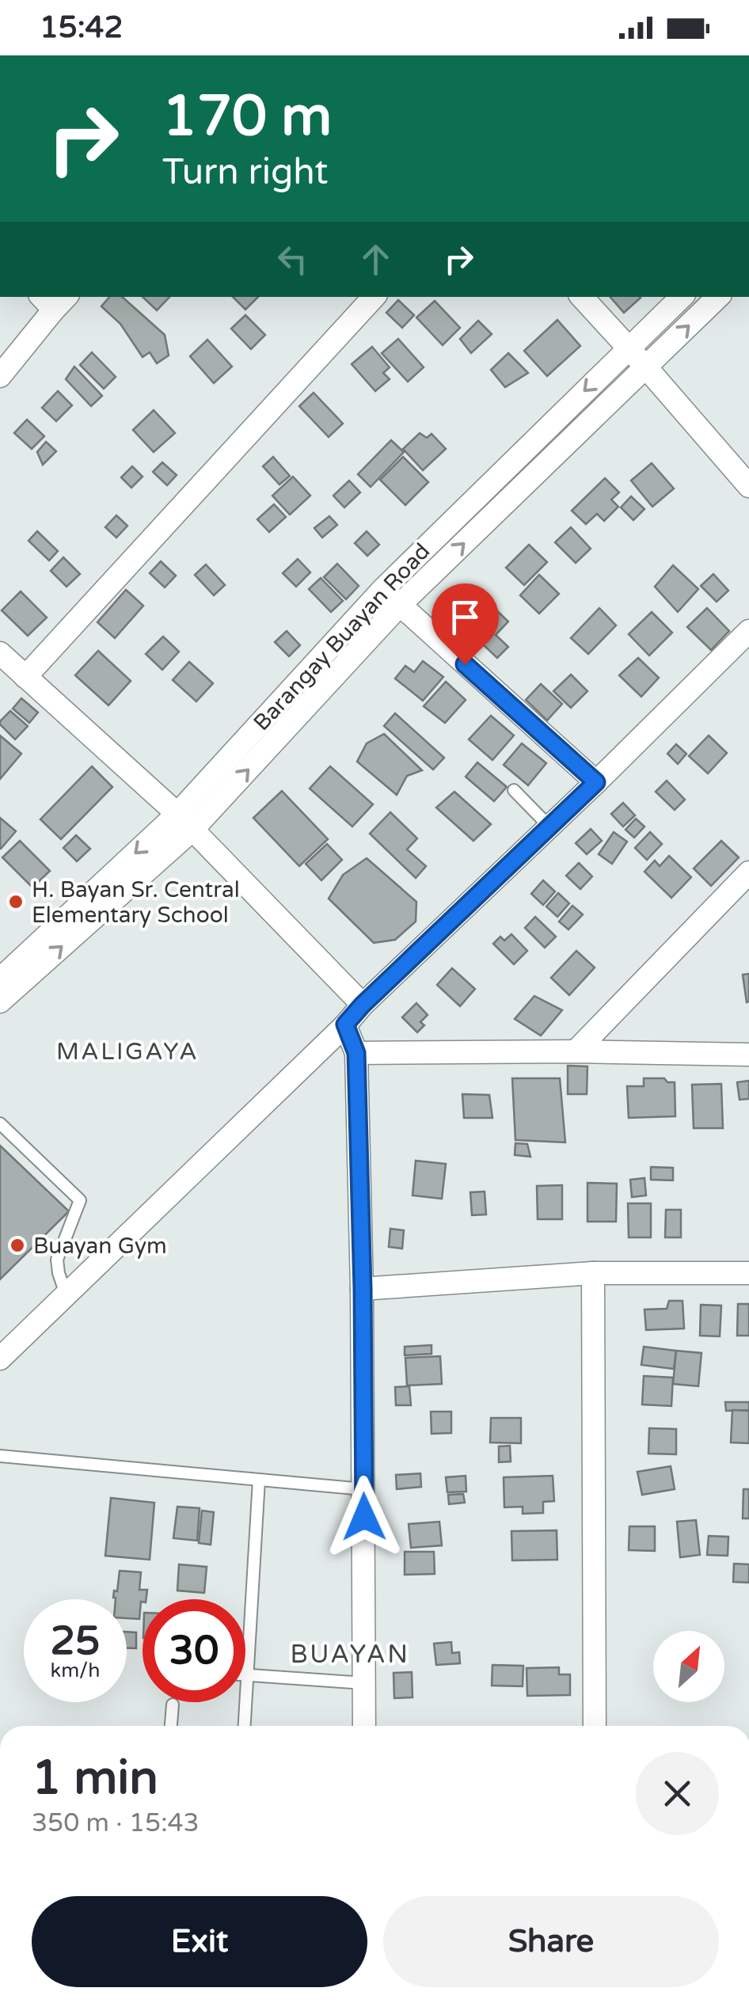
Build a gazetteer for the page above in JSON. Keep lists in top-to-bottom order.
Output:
{
  "streets": {
    "street": ["Barangay Buayan Road"]
  },
  "districts": ["MALIGAYA", "BUAYAN"],
  "places": ["H. Bayan Sr. Central Elementary School", "Buayan Gym"],
  "north": "top right",
  "page": {
    "status": "15:42",
    "turn": ["170 m", "Turn right"],
    "speed": "25 km/h",
    "limit": "30",
    "heading": ["1 min", "350 m · 15:43"],
    "buttons": ["Exit", "Share"]
  }
}
